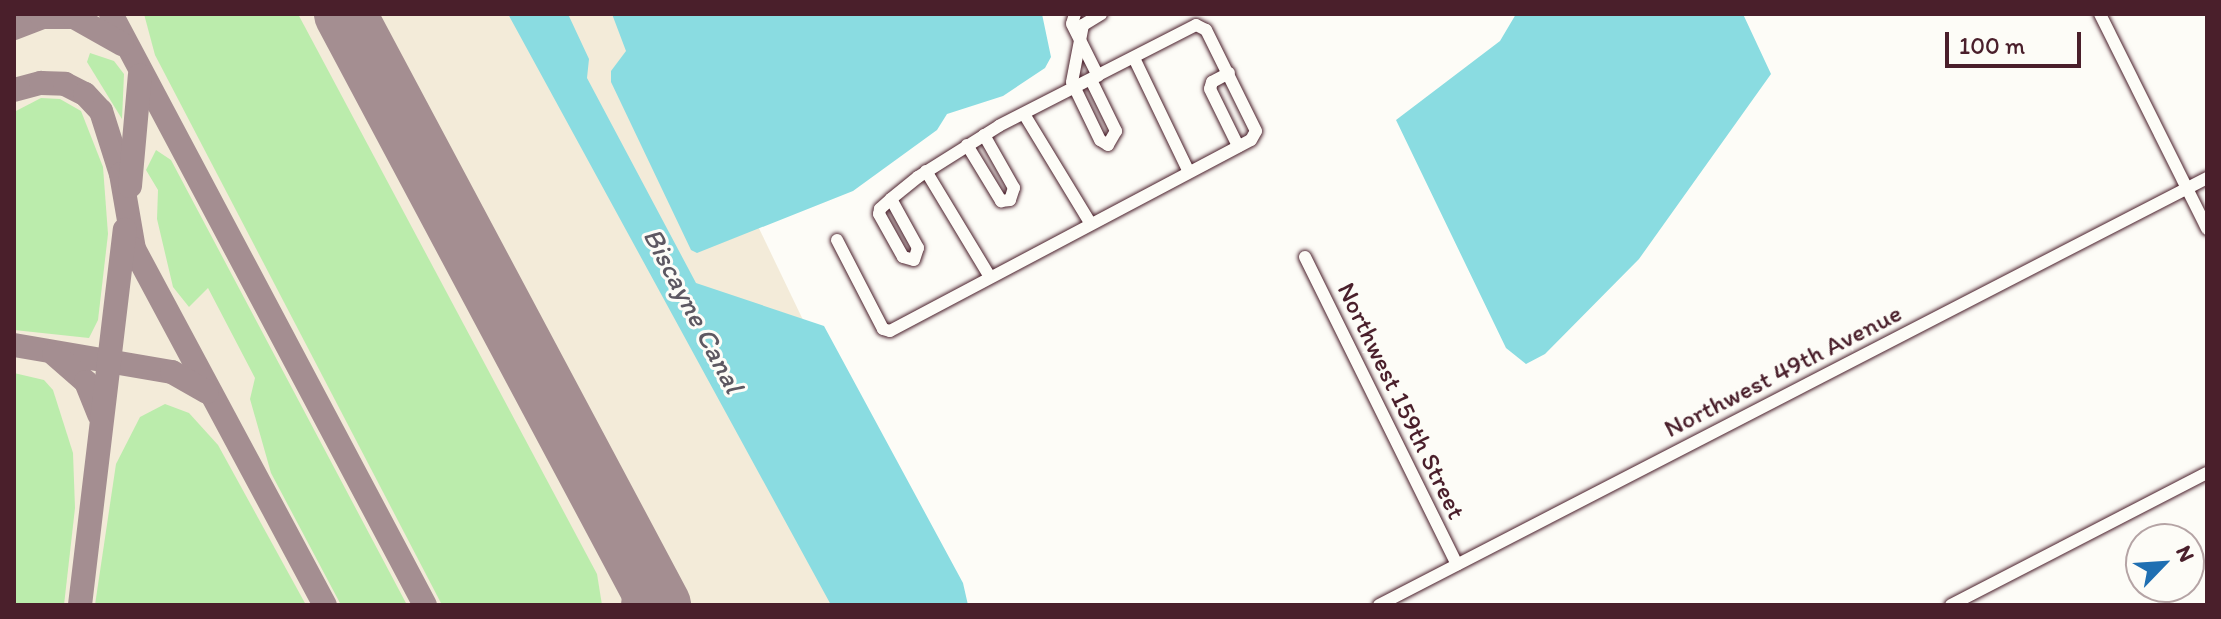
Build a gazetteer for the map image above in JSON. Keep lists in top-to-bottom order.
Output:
{
  "streets": {
    "street": ["Northwest 49th Avenue", "Northwest 159th Street"]
  },
  "crossings": [
    ["Northwest 49th Avenue", "Northwest 159th Street"]
  ],
  "water": ["Biscayne Canal"],
  "scale_bar": "100 m",
  "north": "top right"
}
